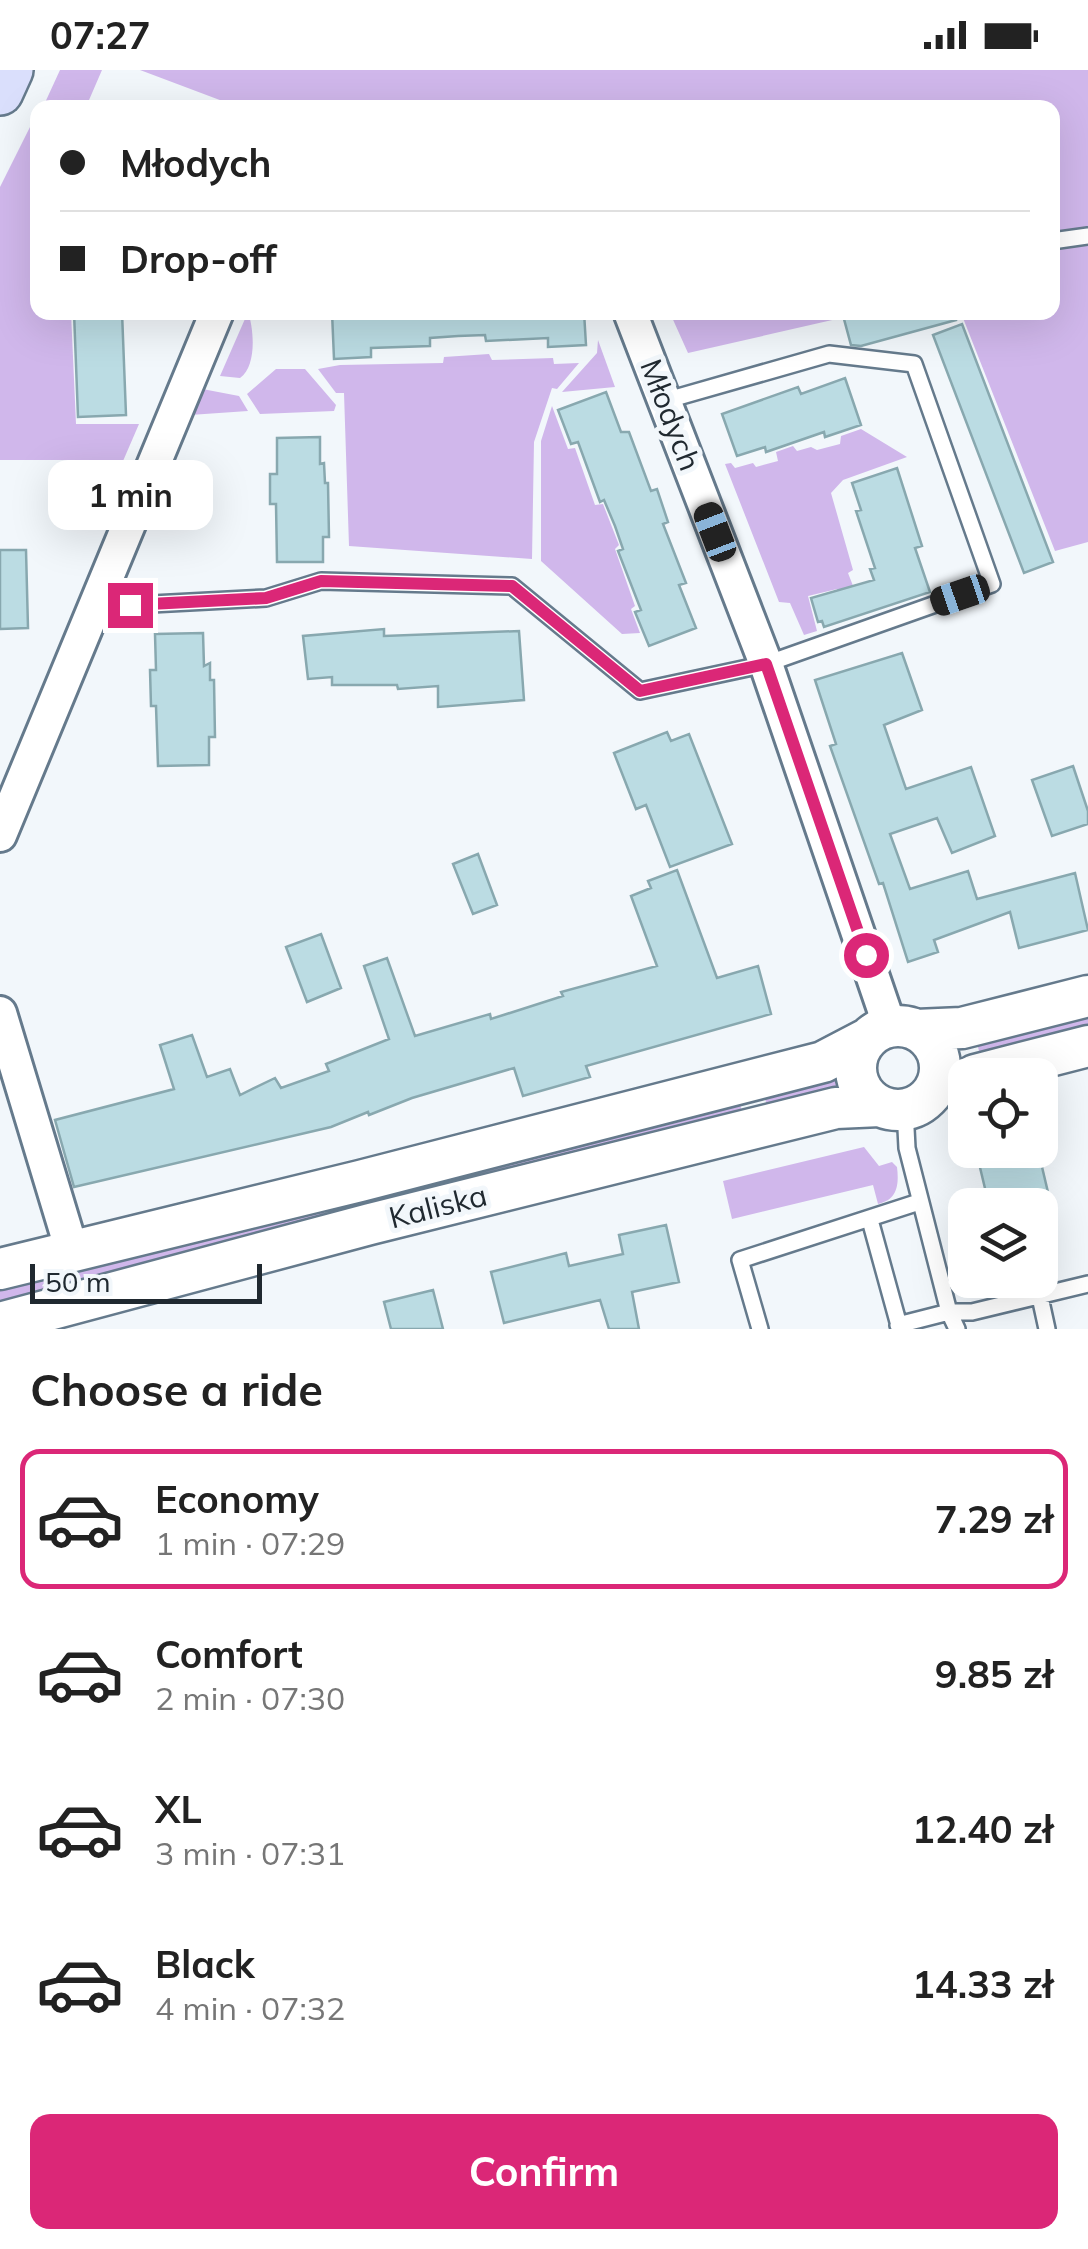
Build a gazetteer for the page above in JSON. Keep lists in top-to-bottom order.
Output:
{
  "streets": {
    "street": ["Młodych", "Kaliska"]
  },
  "crossings": [
    ["Młodych", "Kaliska"]
  ],
  "scale_bar": "50 m",
  "page": {
    "status": "07:27",
    "banner": ["Młodych", "Drop-off"],
    "bubble": "1 min",
    "scale": "50 m",
    "heading": "Choose a ride",
    "list": [
      {
        "name": "Economy",
        "note": "1 min · 07:29",
        "value": "7.29 zł"
      },
      {
        "name": "Comfort",
        "note": "2 min · 07:30",
        "value": "9.85 zł"
      },
      {
        "name": "XL",
        "note": "3 min · 07:31",
        "value": "12.40 zł"
      },
      {
        "name": "Black",
        "note": "4 min · 07:32",
        "value": "14.33 zł"
      }
    ],
    "buttons": "Confirm"
  }
}
